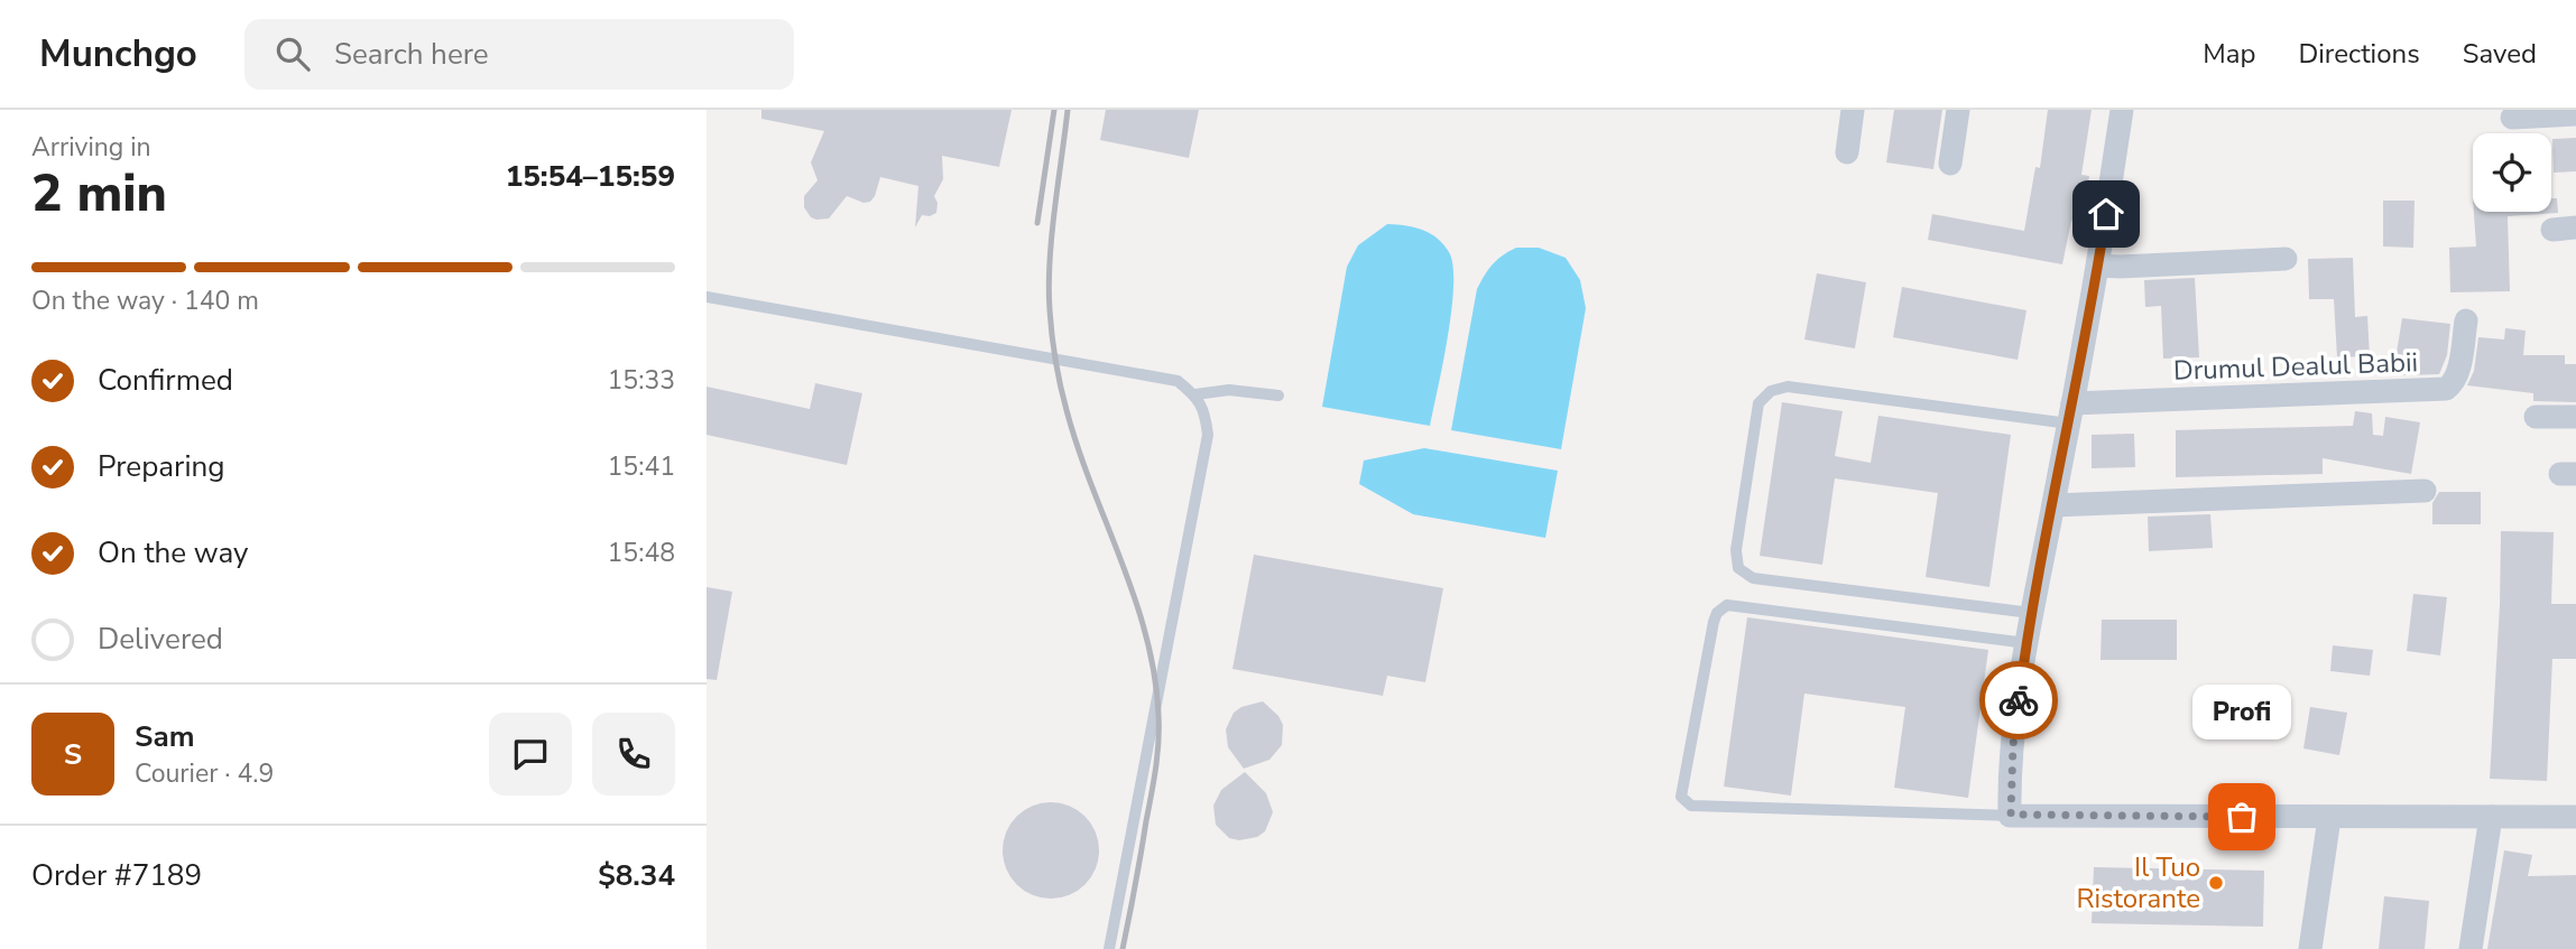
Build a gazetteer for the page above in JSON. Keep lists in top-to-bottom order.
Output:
{
  "streets": {
    "street": ["Drumul Dealul Babii"]
  },
  "places": ["Profi", "Il Tuo Ristorante"],
  "page": {
    "header": "Munchgo",
    "search": "Search here",
    "nav": ["Map", "Directions", "Saved"],
    "heading": ["2 min", "Arriving in", "15:54–15:59"],
    "panel": [
      "Sam",
      "Courier · 4.9",
      "Order #7189",
      "$8.34"
    ],
    "bar": "On the way · 140 m",
    "list": [
      ["Confirmed", "15:33"],
      ["Preparing", "15:41"],
      ["On the way", "15:48"],
      "Delivered"
    ],
    "bubble": "Profi",
    "round": "S"
  }
}
